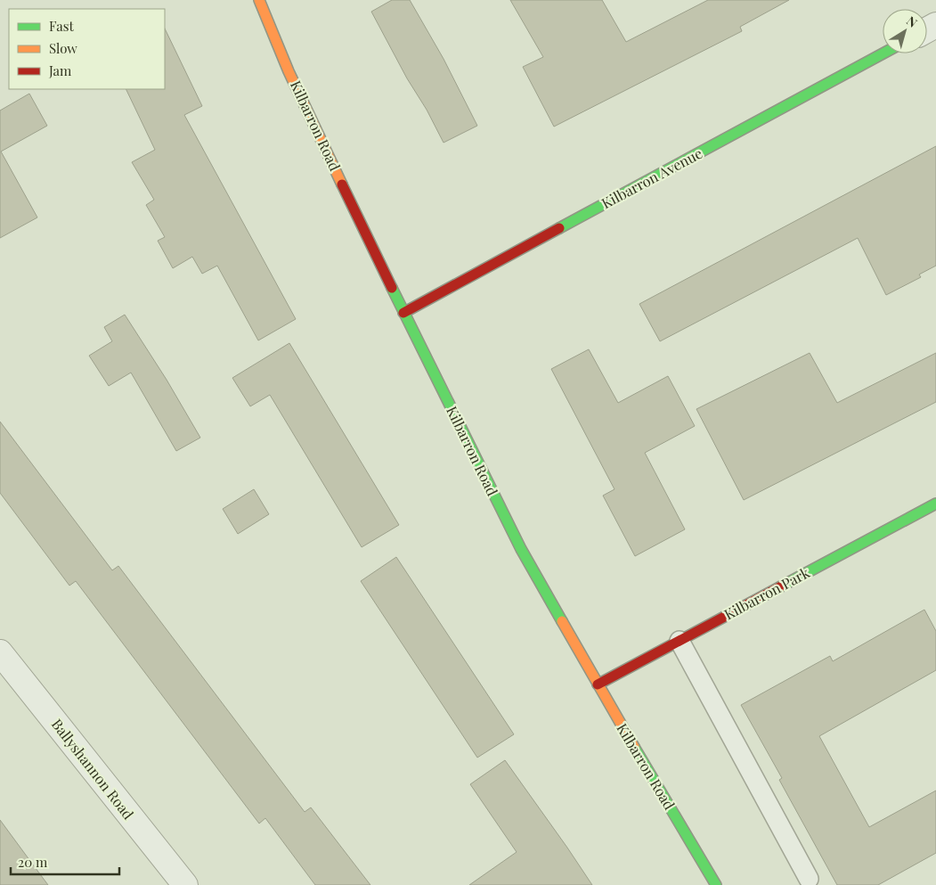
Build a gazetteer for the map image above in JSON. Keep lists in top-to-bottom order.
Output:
{
  "streets": {
    "street": [
      "Kilbarron Road",
      "Kilbarron Avenue",
      "Kilbarron Park",
      "Ballyshannon Road"
    ]
  },
  "crossings": [
    ["Kilbarron Road", "Kilbarron Avenue"],
    ["Kilbarron Road", "Kilbarron Park"]
  ],
  "legend": ["Fast", "Slow", "Jam"],
  "scale_bar": "20 m",
  "north": "top right"
}
